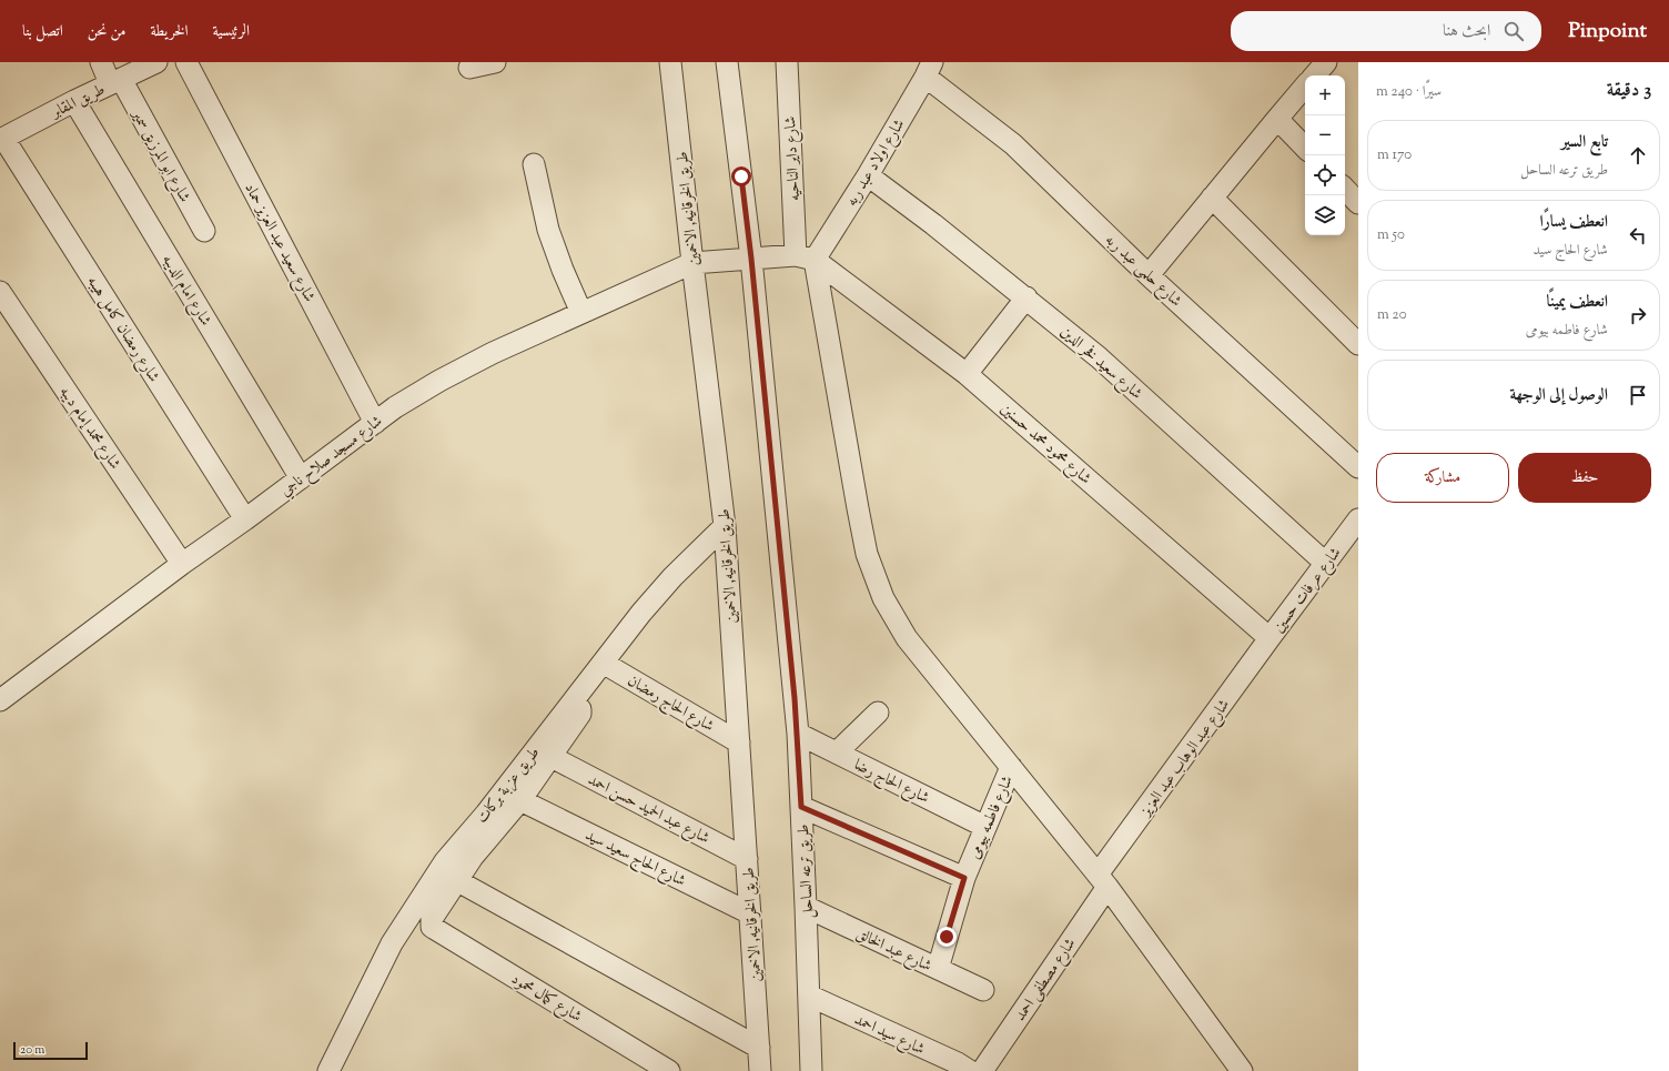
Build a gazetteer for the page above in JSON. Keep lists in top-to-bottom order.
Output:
{
  "streets": {
    "street": [
      "طريق المقابر",
      "شارع ابو المرزيق سمير",
      "شارع داير الناحيه",
      "شارع اولاد عبد ربه",
      "طريق الخرقانيه, الاخمين",
      "شارع سعيد عبد العزيز حماد",
      "شارع حلمى عبد ربه",
      "شارع امام الديبه",
      "شارع رمضان كامل هيبه",
      "شارع سعيد فخر الدين",
      "شارع محمد إمام ديبه",
      "شارع محمود محمد حسنين",
      "شارع مسجد صلاح ناجي",
      "شارع عرفات حسين",
      "شارع الحاج رمضان",
      "شارع عبد الوهاب عبد العزيز",
      "شارع الحاج رضا",
      "طريق عزبة بركات",
      "شارع عبد الحميد حسن احمد",
      "شارع فاطمه بيومى",
      "شارع الحاج سعيد سيد",
      "طريق ترعه الساحل",
      "شارع عبد الخالق",
      "شارع مصطفى احمد",
      "شارع كمال محمود",
      "شارع سيد احمد"
    ]
  },
  "crossings": [
    ["طريق المقابر", "شارع ابو المرزيق سمير"],
    ["طريق المقابر", "شارع امام الديبه"],
    ["طريق المقابر", "شارع رمضان كامل هيبه"],
    ["شارع داير الناحيه", "شارع اولاد عبد ربه"],
    ["شارع داير الناحيه", "شارع محمود محمد حسنين"],
    ["شارع داير الناحيه", "شارع مسجد صلاح ناجي"],
    ["شارع داير الناحيه", "شارع عبد الوهاب عبد العزيز"],
    ["شارع داير الناحيه", "شارع فاطمه بيومى"],
    ["شارع داير الناحيه", "شارع مصطفى احمد"],
    ["شارع اولاد عبد ربه", "شارع حلمى عبد ربه"],
    ["شارع اولاد عبد ربه", "شارع سعيد فخر الدين"],
    ["شارع اولاد عبد ربه", "شارع محمود محمد حسنين"],
    ["شارع اولاد عبد ربه", "شارع مسجد صلاح ناجي"],
    ["طريق الخرقانيه, الاخمين", "شارع مسجد صلاح ناجي"],
    ["طريق الخرقانيه, الاخمين", "شارع الحاج رمضان"],
    ["طريق الخرقانيه, الاخمين", "طريق عزبة بركات"],
    ["طريق الخرقانيه, الاخمين", "شارع عبد الحميد حسن احمد"],
    ["طريق الخرقانيه, الاخمين", "شارع الحاج سعيد سيد"],
    ["شارع سعيد عبد العزيز حماد", "شارع مسجد صلاح ناجي"],
    ["شارع امام الديبه", "شارع مسجد صلاح ناجي"],
    ["شارع رمضان كامل هيبه", "شارع مسجد صلاح ناجي"],
    ["شارع سعيد فخر الدين", "شارع عرفات حسين"],
    ["شارع محمد إمام ديبه", "شارع مسجد صلاح ناجي"],
    ["شارع محمود محمد حسنين", "شارع مسجد صلاح ناجي"],
    ["شارع محمود محمد حسنين", "شارع عرفات حسين"],
    ["شارع محمود محمد حسنين", "شارع عبد الوهاب عبد العزيز"],
    ["شارع مسجد صلاح ناجي", "طريق ترعه الساحل"],
    ["شارع عرفات حسين", "شارع عبد الوهاب عبد العزيز"],
    ["شارع الحاج رمضان", "طريق عزبة بركات"],
    ["شارع عبد الوهاب عبد العزيز", "شارع مصطفى احمد"],
    ["شارع الحاج رضا", "شارع فاطمه بيومى"],
    ["شارع الحاج رضا", "طريق ترعه الساحل"],
    ["شارع فاطمه بيومى", "شارع عبد الخالق"],
    ["طريق ترعه الساحل", "شارع عبد الخالق"],
    ["طريق ترعه الساحل", "شارع سيد احمد"]
  ],
  "scale_bar": "20 m",
  "page": {
    "header": "Pinpoint",
    "search": "ابحث هنا",
    "nav": [
      "الرئيسية",
      "الخريطة",
      "من نحن",
      "اتصل بنا"
    ],
    "heading": ["3 دقيقة", "سيرًا · 240 m"],
    "map_buttons": ["+", "−"],
    "list": [
      ["تابع السير", "طريق ترعه الساحل", "170 m"],
      ["انعطف يسارًا", "شارع الحاج سيد", "50 m"],
      ["انعطف يمينًا", "شارع فاطمه بيومى", "20 m"],
      "الوصول إلى الوجهة"
    ],
    "buttons": ["حفظ", "مشاركة"],
    "scale": "20 m"
  }
}
